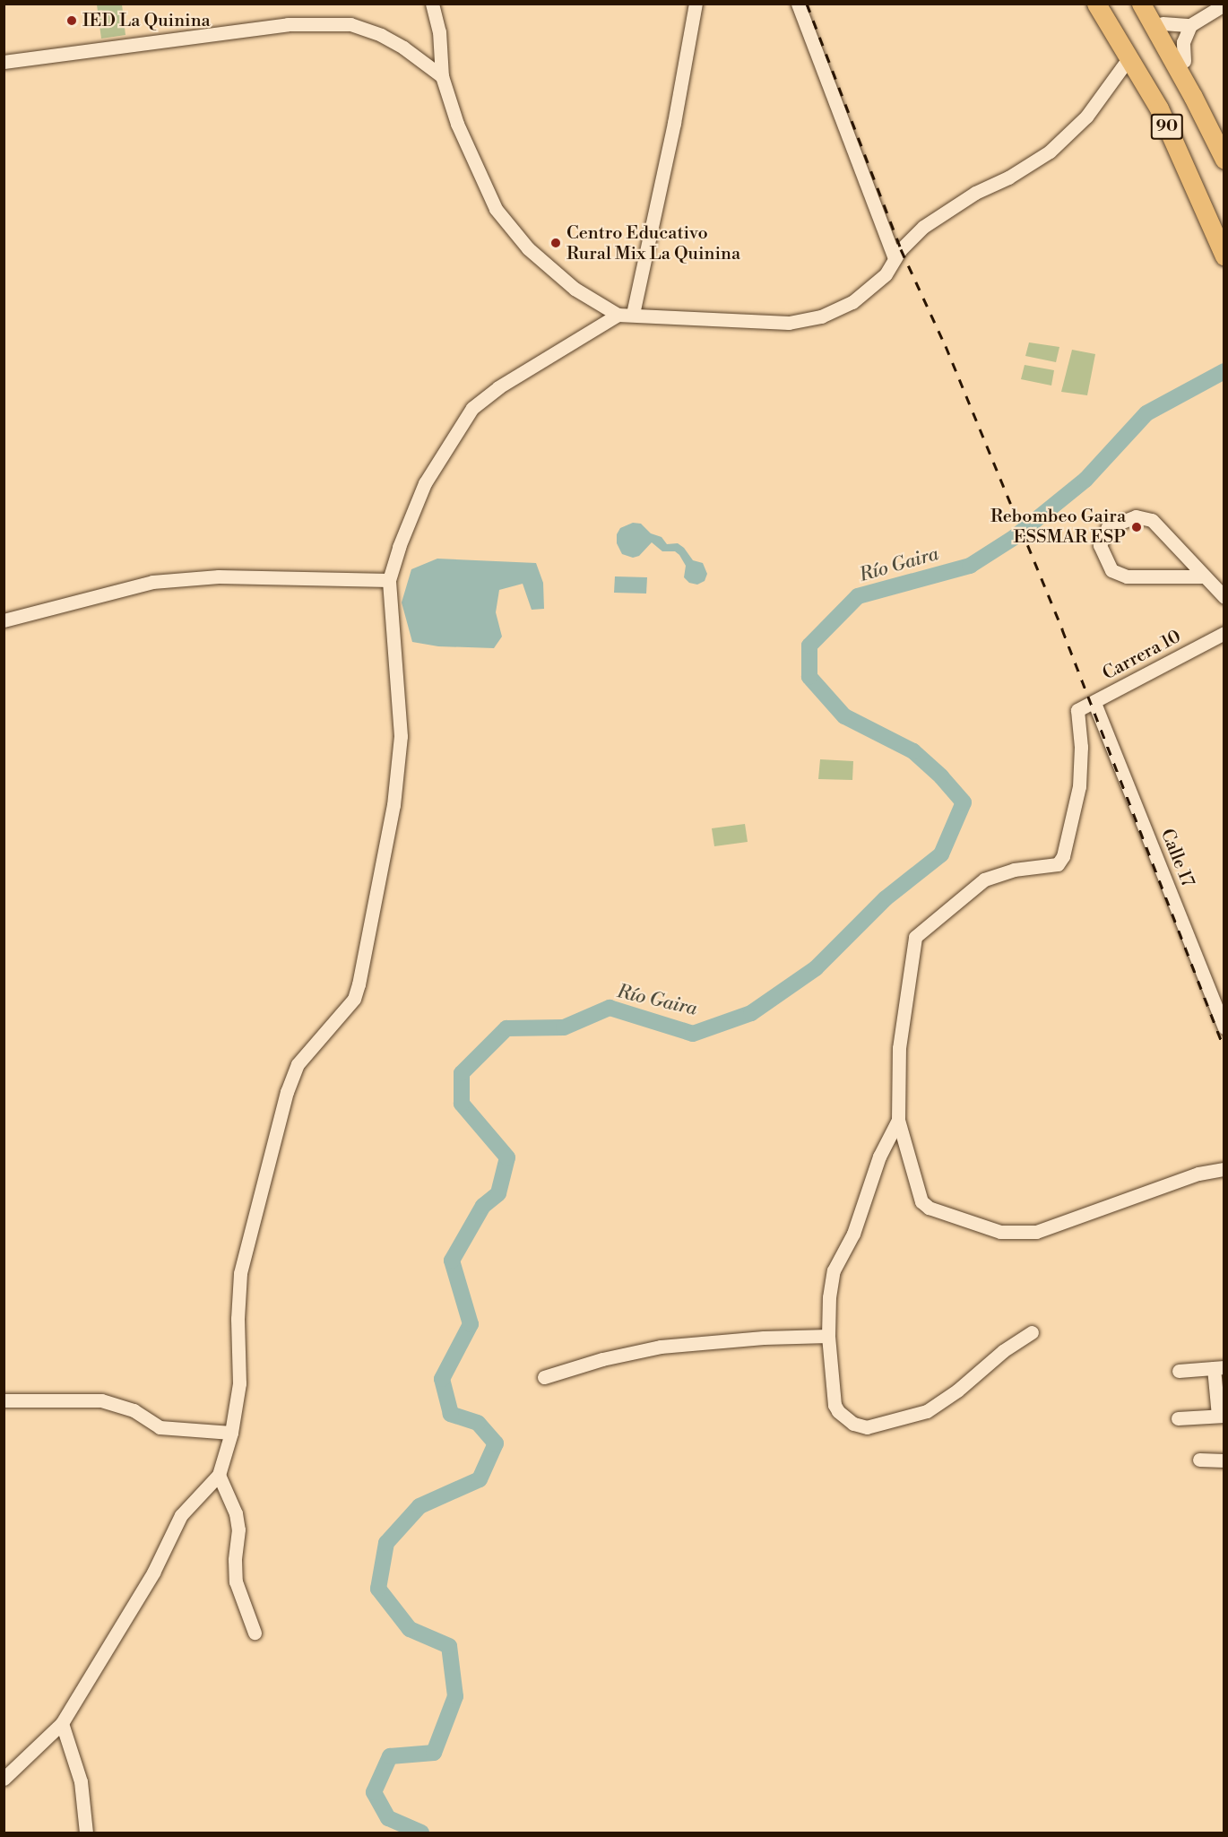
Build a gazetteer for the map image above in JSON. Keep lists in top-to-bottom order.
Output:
{
  "streets": {
    "highway": ["90"],
    "street": ["Carrera 10", "Calle 17"]
  },
  "crossings": [
    ["Carrera 10", "Calle 17"]
  ],
  "water": ["Río Gaira"],
  "places": ["IED La Quinina", "Centro Educativo Rural Mix La Quinina", "Rebombeo Gaira ESSMAR ESP"]
}
